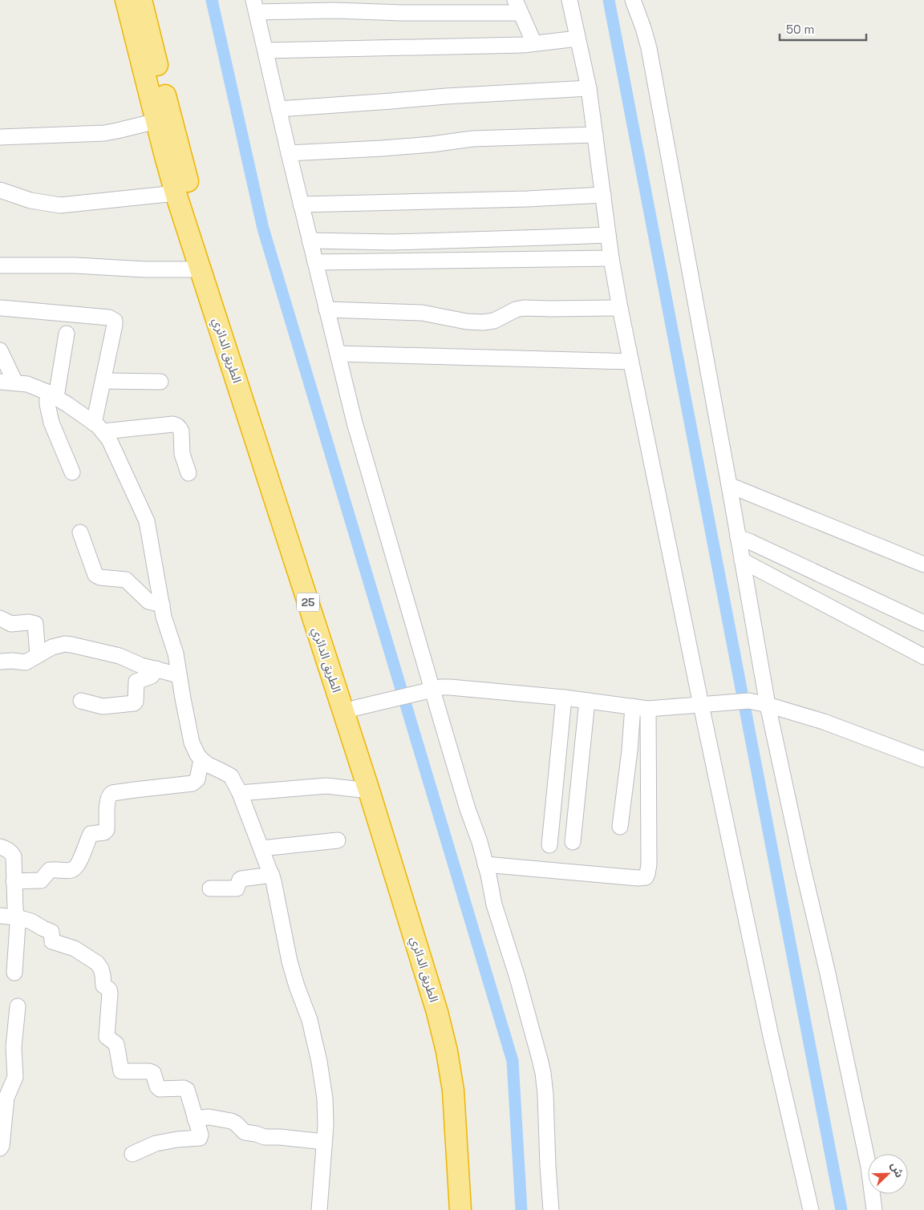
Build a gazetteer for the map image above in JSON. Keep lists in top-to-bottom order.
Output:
{
  "streets": {
    "highway": ["الطريق الدائري", "25"]
  },
  "scale_bar": "50 m",
  "north": "top right"
}
